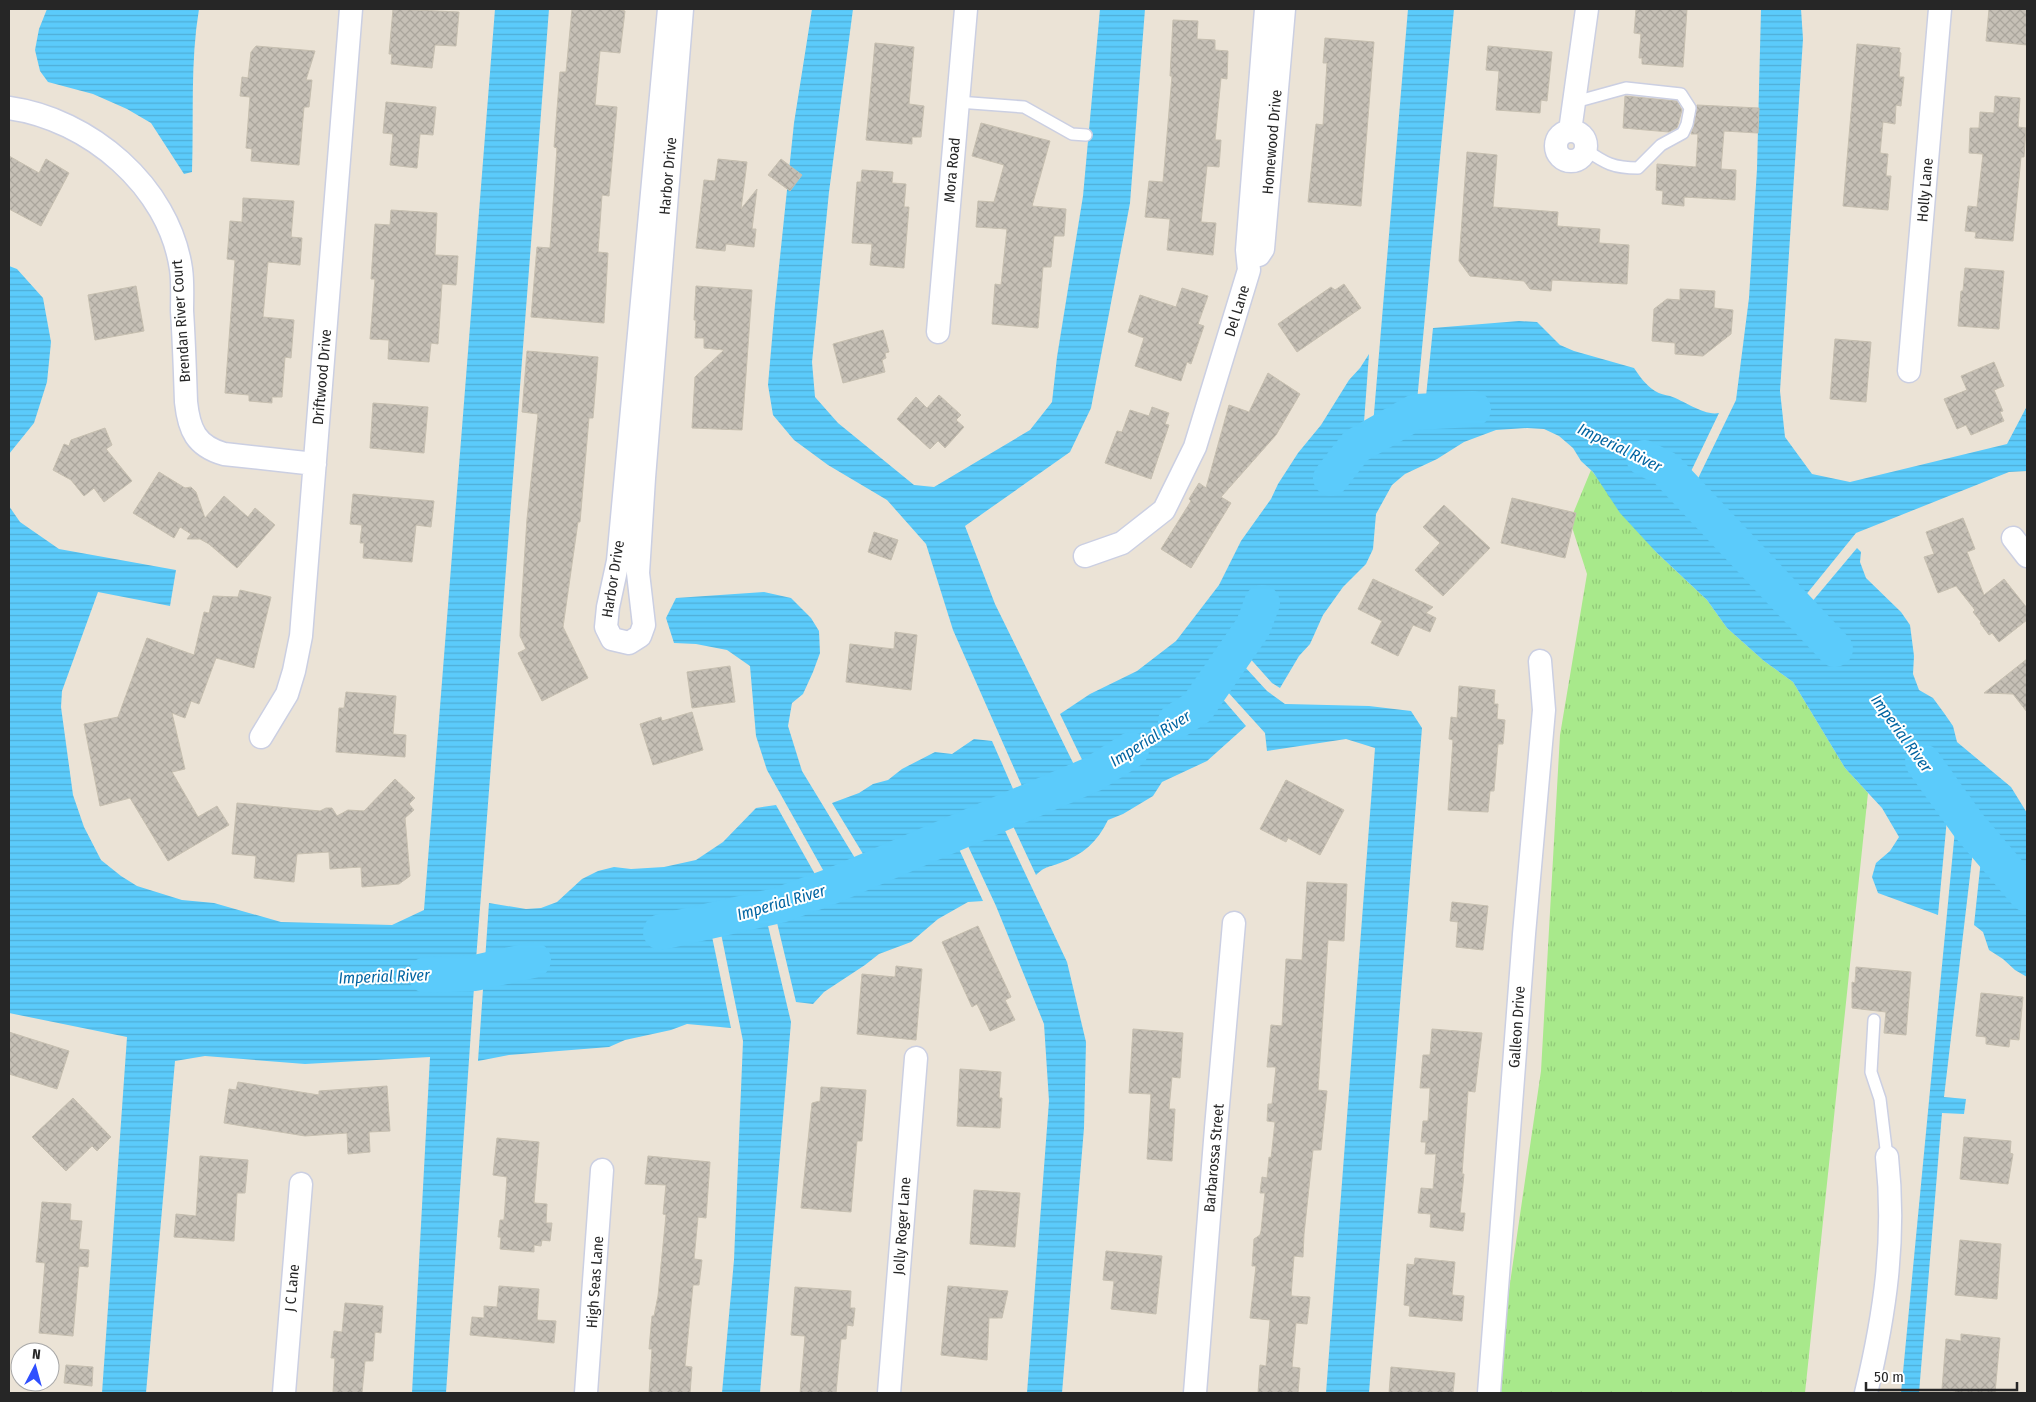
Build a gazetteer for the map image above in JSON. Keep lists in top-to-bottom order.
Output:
{
  "streets": {
    "street": [
      "Homewood Drive",
      "Mora Road",
      "Harbor Drive",
      "Holly Lane",
      "Del Lane",
      "Brendan River Court",
      "Driftwood Drive",
      "Galleon Drive",
      "Barbarossa Street",
      "Jolly Roger Lane",
      "High Seas Lane",
      "J C Lane"
    ]
  },
  "crossings": [
    ["Homewood Drive", "Del Lane"],
    ["Brendan River Court", "Driftwood Drive"]
  ],
  "water": ["Imperial River"],
  "scale_bar": "50 m",
  "north": "top"
}
